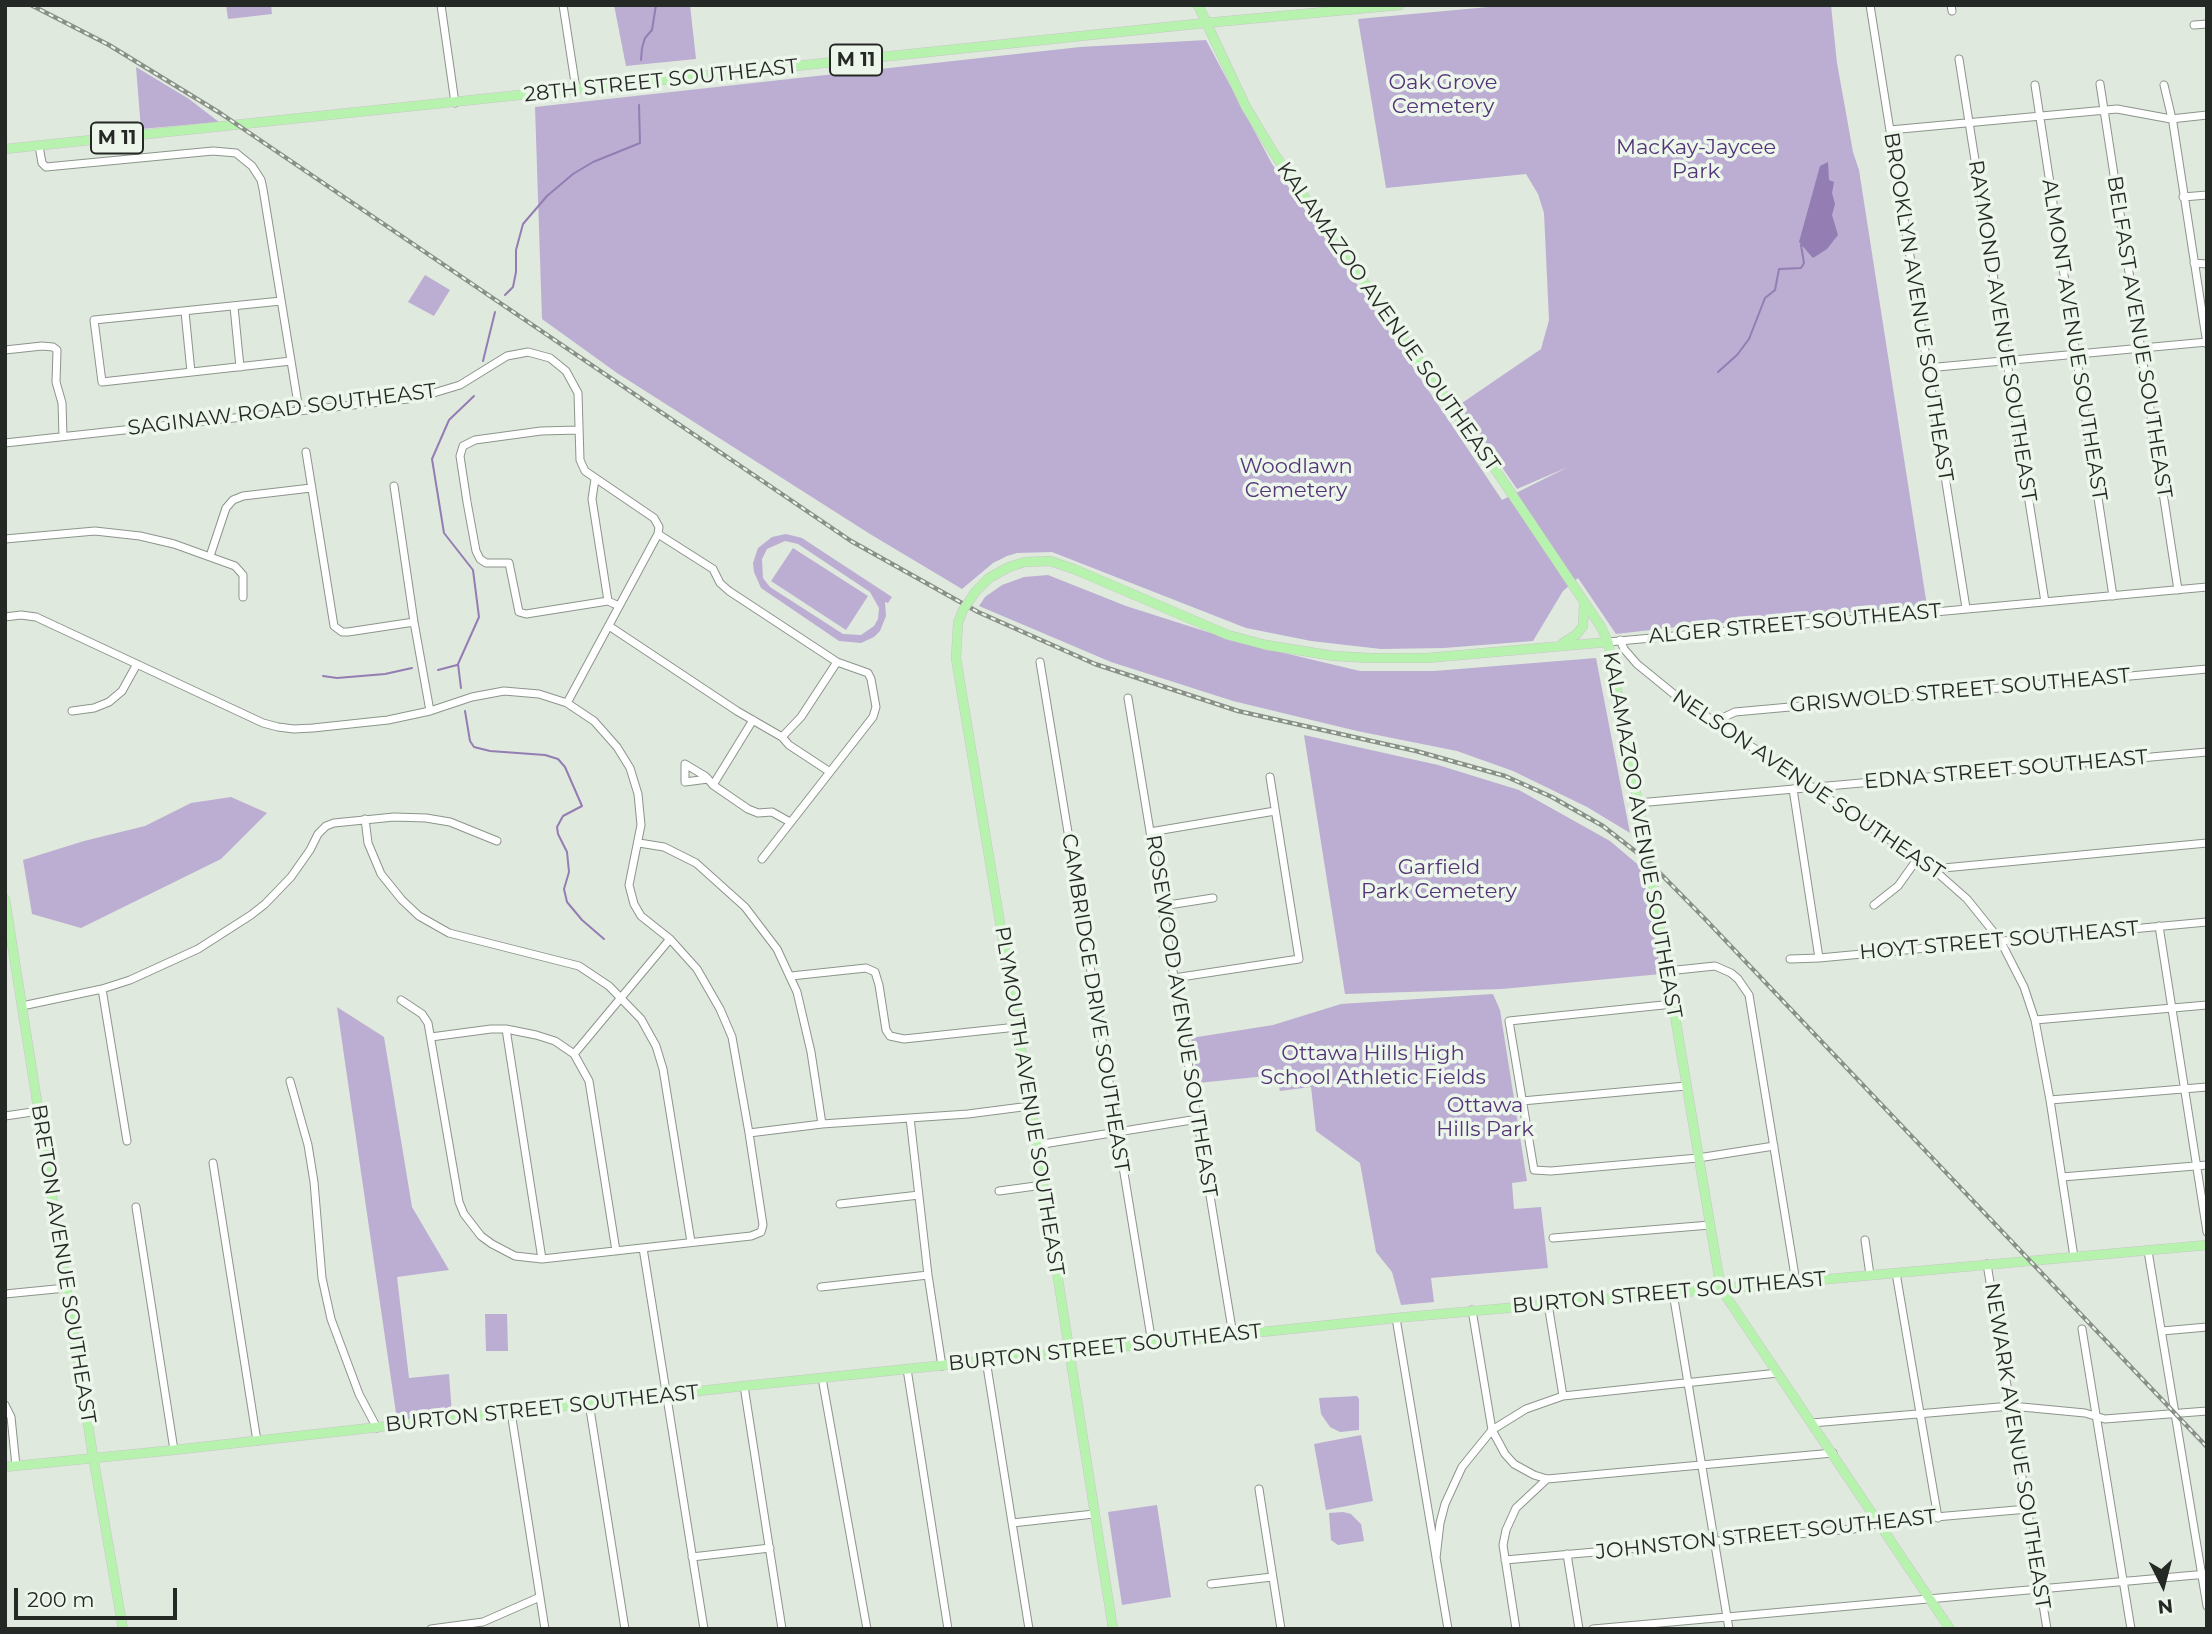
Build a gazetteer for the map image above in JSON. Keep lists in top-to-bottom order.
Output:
{
  "streets": {
    "main road": [
      "M 11",
      "28TH STREET SOUTHEAST",
      "KALAMAZOO AVENUE SOUTHEAST",
      "ALGER STREET SOUTHEAST",
      "PLYMOUTH AVENUE SOUTHEAST",
      "BRETON AVENUE SOUTHEAST",
      "BURTON STREET SOUTHEAST"
    ],
    "street": [
      "BROOKLYN AVENUE SOUTHEAST",
      "RAYMOND AVENUE SOUTHEAST",
      "BELFAST AVENUE SOUTHEAST",
      "ALMONT AVENUE SOUTHEAST",
      "SAGINAW ROAD SOUTHEAST",
      "GRISWOLD STREET SOUTHEAST",
      "EDNA STREET SOUTHEAST",
      "NELSON AVENUE SOUTHEAST",
      "HOYT STREET SOUTHEAST",
      "CAMBRIDGE DRIVE SOUTHEAST",
      "ROSEWOOD AVENUE SOUTHEAST",
      "NEWARK AVENUE SOUTHEAST",
      "JOHNSTON STREET SOUTHEAST"
    ]
  },
  "crossings": [
    ["28TH STREET SOUTHEAST", "KALAMAZOO AVENUE SOUTHEAST"],
    ["BROOKLYN AVENUE SOUTHEAST", "ALGER STREET SOUTHEAST"],
    ["KALAMAZOO AVENUE SOUTHEAST", "ALGER STREET SOUTHEAST"],
    ["KALAMAZOO AVENUE SOUTHEAST", "EDNA STREET SOUTHEAST"],
    ["KALAMAZOO AVENUE SOUTHEAST", "BURTON STREET SOUTHEAST"],
    ["KALAMAZOO AVENUE SOUTHEAST", "JOHNSTON STREET SOUTHEAST"],
    ["RAYMOND AVENUE SOUTHEAST", "ALGER STREET SOUTHEAST"],
    ["BELFAST AVENUE SOUTHEAST", "ALGER STREET SOUTHEAST"],
    ["ALMONT AVENUE SOUTHEAST", "ALGER STREET SOUTHEAST"],
    ["ALGER STREET SOUTHEAST", "NELSON AVENUE SOUTHEAST"],
    ["ALGER STREET SOUTHEAST", "PLYMOUTH AVENUE SOUTHEAST"],
    ["GRISWOLD STREET SOUTHEAST", "NELSON AVENUE SOUTHEAST"],
    ["EDNA STREET SOUTHEAST", "NELSON AVENUE SOUTHEAST"],
    ["NELSON AVENUE SOUTHEAST", "HOYT STREET SOUTHEAST"],
    ["NELSON AVENUE SOUTHEAST", "BURTON STREET SOUTHEAST"],
    ["CAMBRIDGE DRIVE SOUTHEAST", "BURTON STREET SOUTHEAST"],
    ["ROSEWOOD AVENUE SOUTHEAST", "BURTON STREET SOUTHEAST"],
    ["PLYMOUTH AVENUE SOUTHEAST", "BURTON STREET SOUTHEAST"],
    ["BRETON AVENUE SOUTHEAST", "BURTON STREET SOUTHEAST"],
    ["BURTON STREET SOUTHEAST", "NEWARK AVENUE SOUTHEAST"],
    ["NEWARK AVENUE SOUTHEAST", "JOHNSTON STREET SOUTHEAST"]
  ],
  "parks": [
    "Oak Grove Cemetery",
    "MacKay-Jaycee Park",
    "Woodlawn Cemetery",
    "Garfield Park Cemetery",
    "Ottawa Hills High School Athletic Fields",
    "Ottawa Hills Park"
  ],
  "scale_bar": "200 m",
  "north": "bottom"
}
